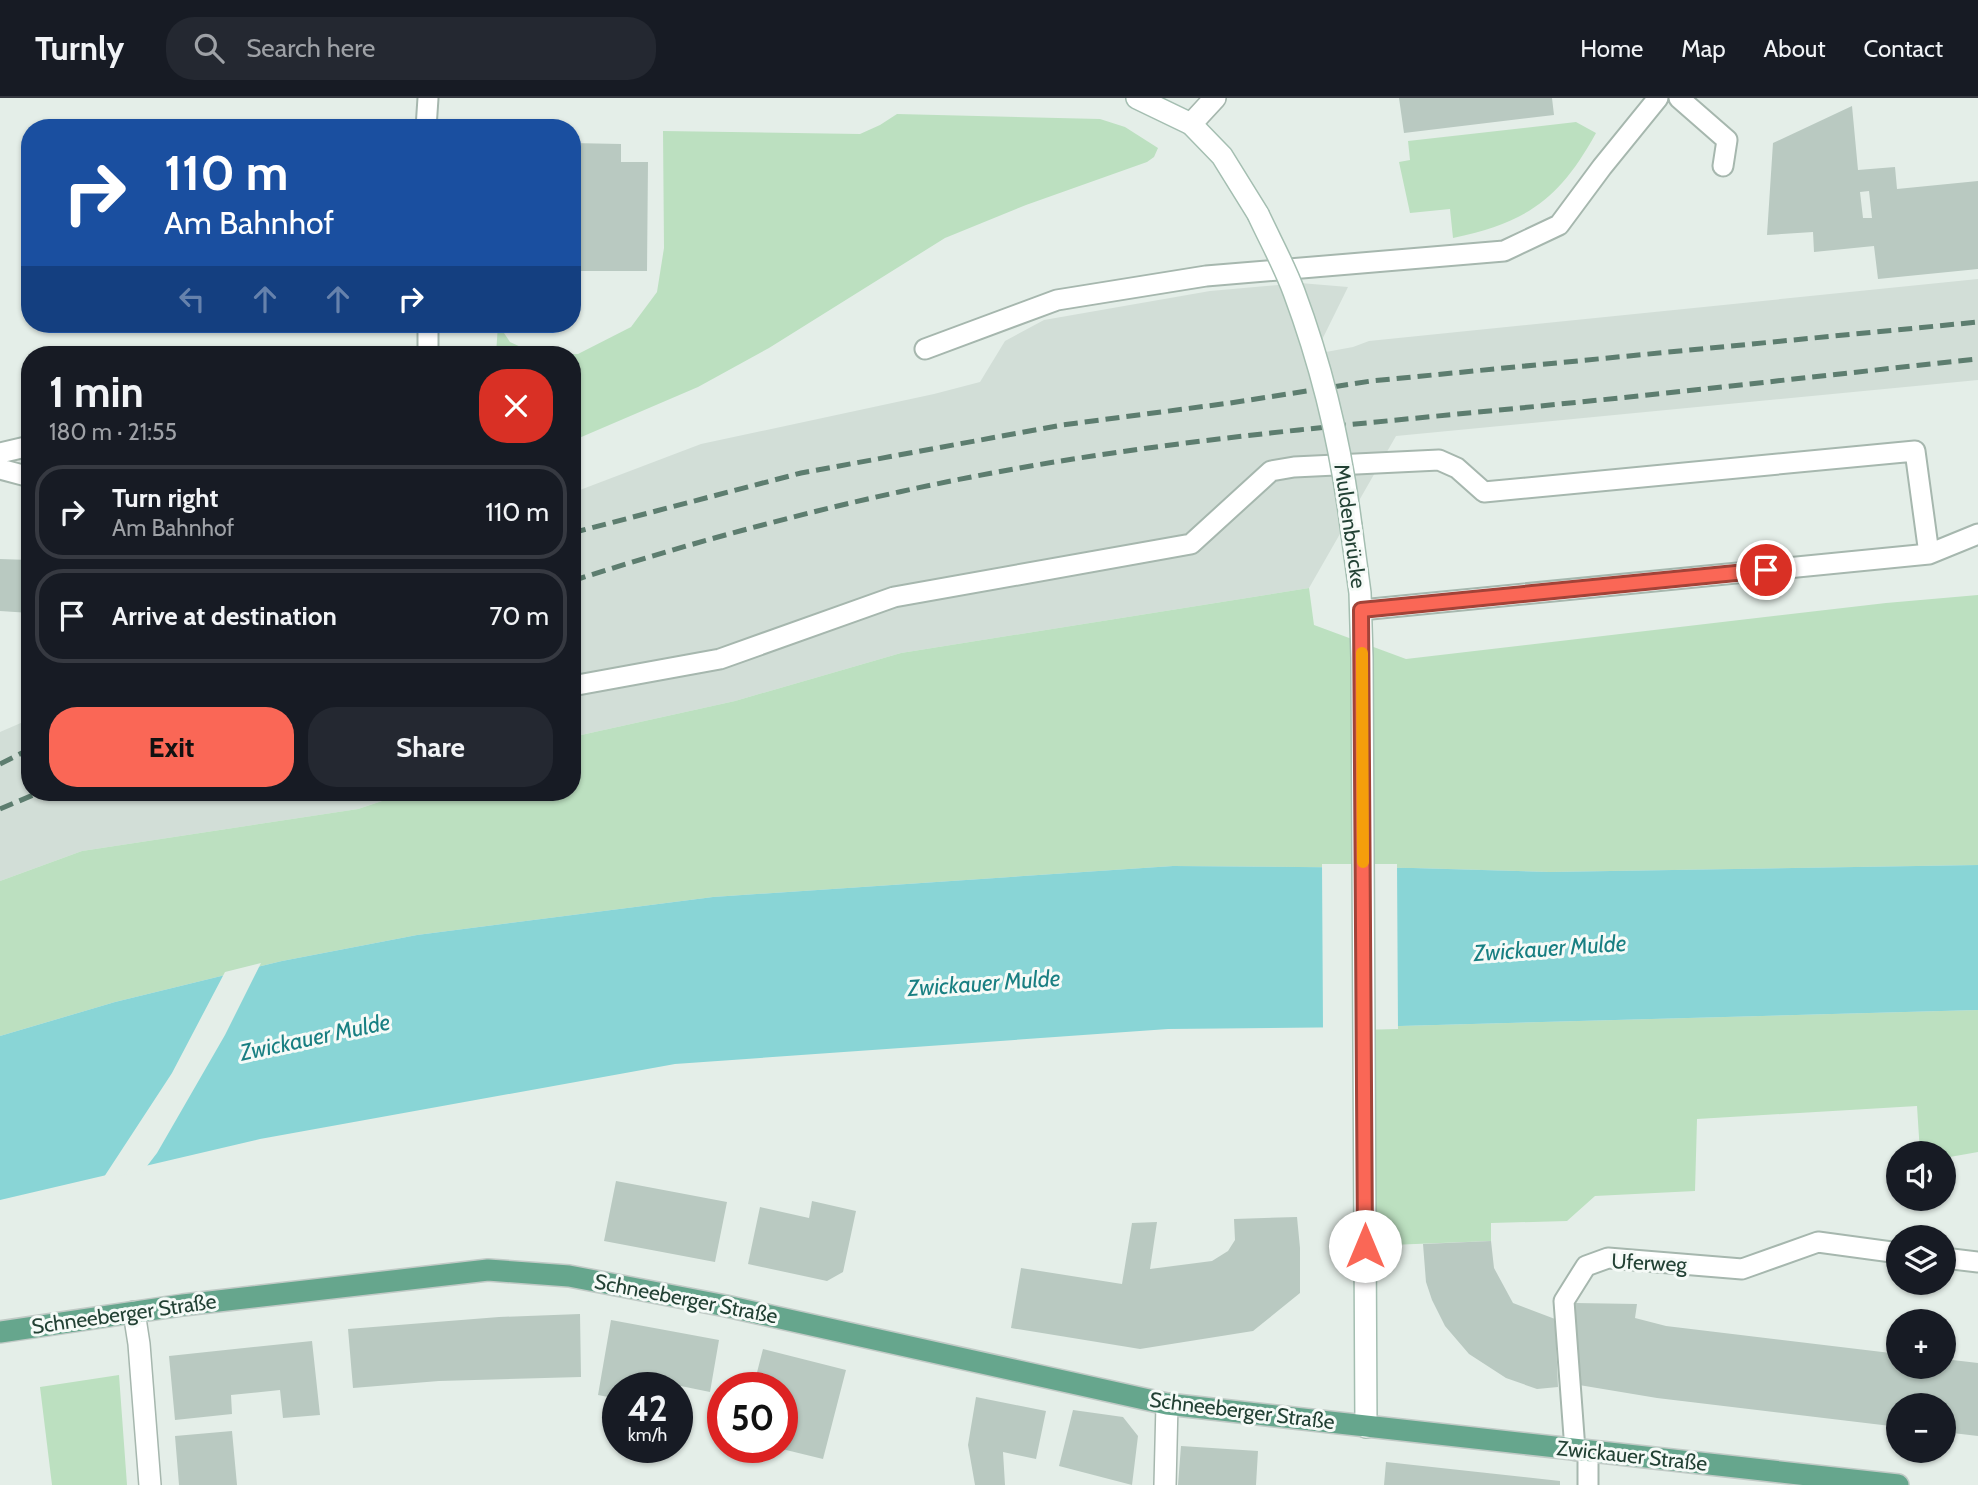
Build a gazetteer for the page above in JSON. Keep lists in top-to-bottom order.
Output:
{
  "streets": {
    "main road": ["Muldenbrücke", "Schneeberger Straße", "Zwickauer Straße"],
    "lane": ["Uferweg"]
  },
  "crossings": [
    ["Muldenbrücke", "Schneeberger Straße"],
    ["Muldenbrücke", "Zwickauer Straße"],
    ["Uferweg", "Zwickauer Straße"],
    ["Schneeberger Straße", "Zwickauer Straße"]
  ],
  "water": ["Zwickauer Mulde"],
  "page": {
    "header": "Turnly",
    "search": "Search here",
    "nav": [
      "Home",
      "Map",
      "About",
      "Contact"
    ],
    "turn": ["110 m", "Am Bahnhof"],
    "heading": ["1 min", "180 m · 21:55"],
    "list": [
      {
        "name": "Turn right",
        "note": "Am Bahnhof",
        "value": "110 m"
      },
      {
        "name": "Arrive at destination",
        "value": "70 m"
      }
    ],
    "buttons": ["Exit", "Share"],
    "map_buttons": ["+", "−"],
    "speed": "42 km/h",
    "limit": "50"
  }
}
